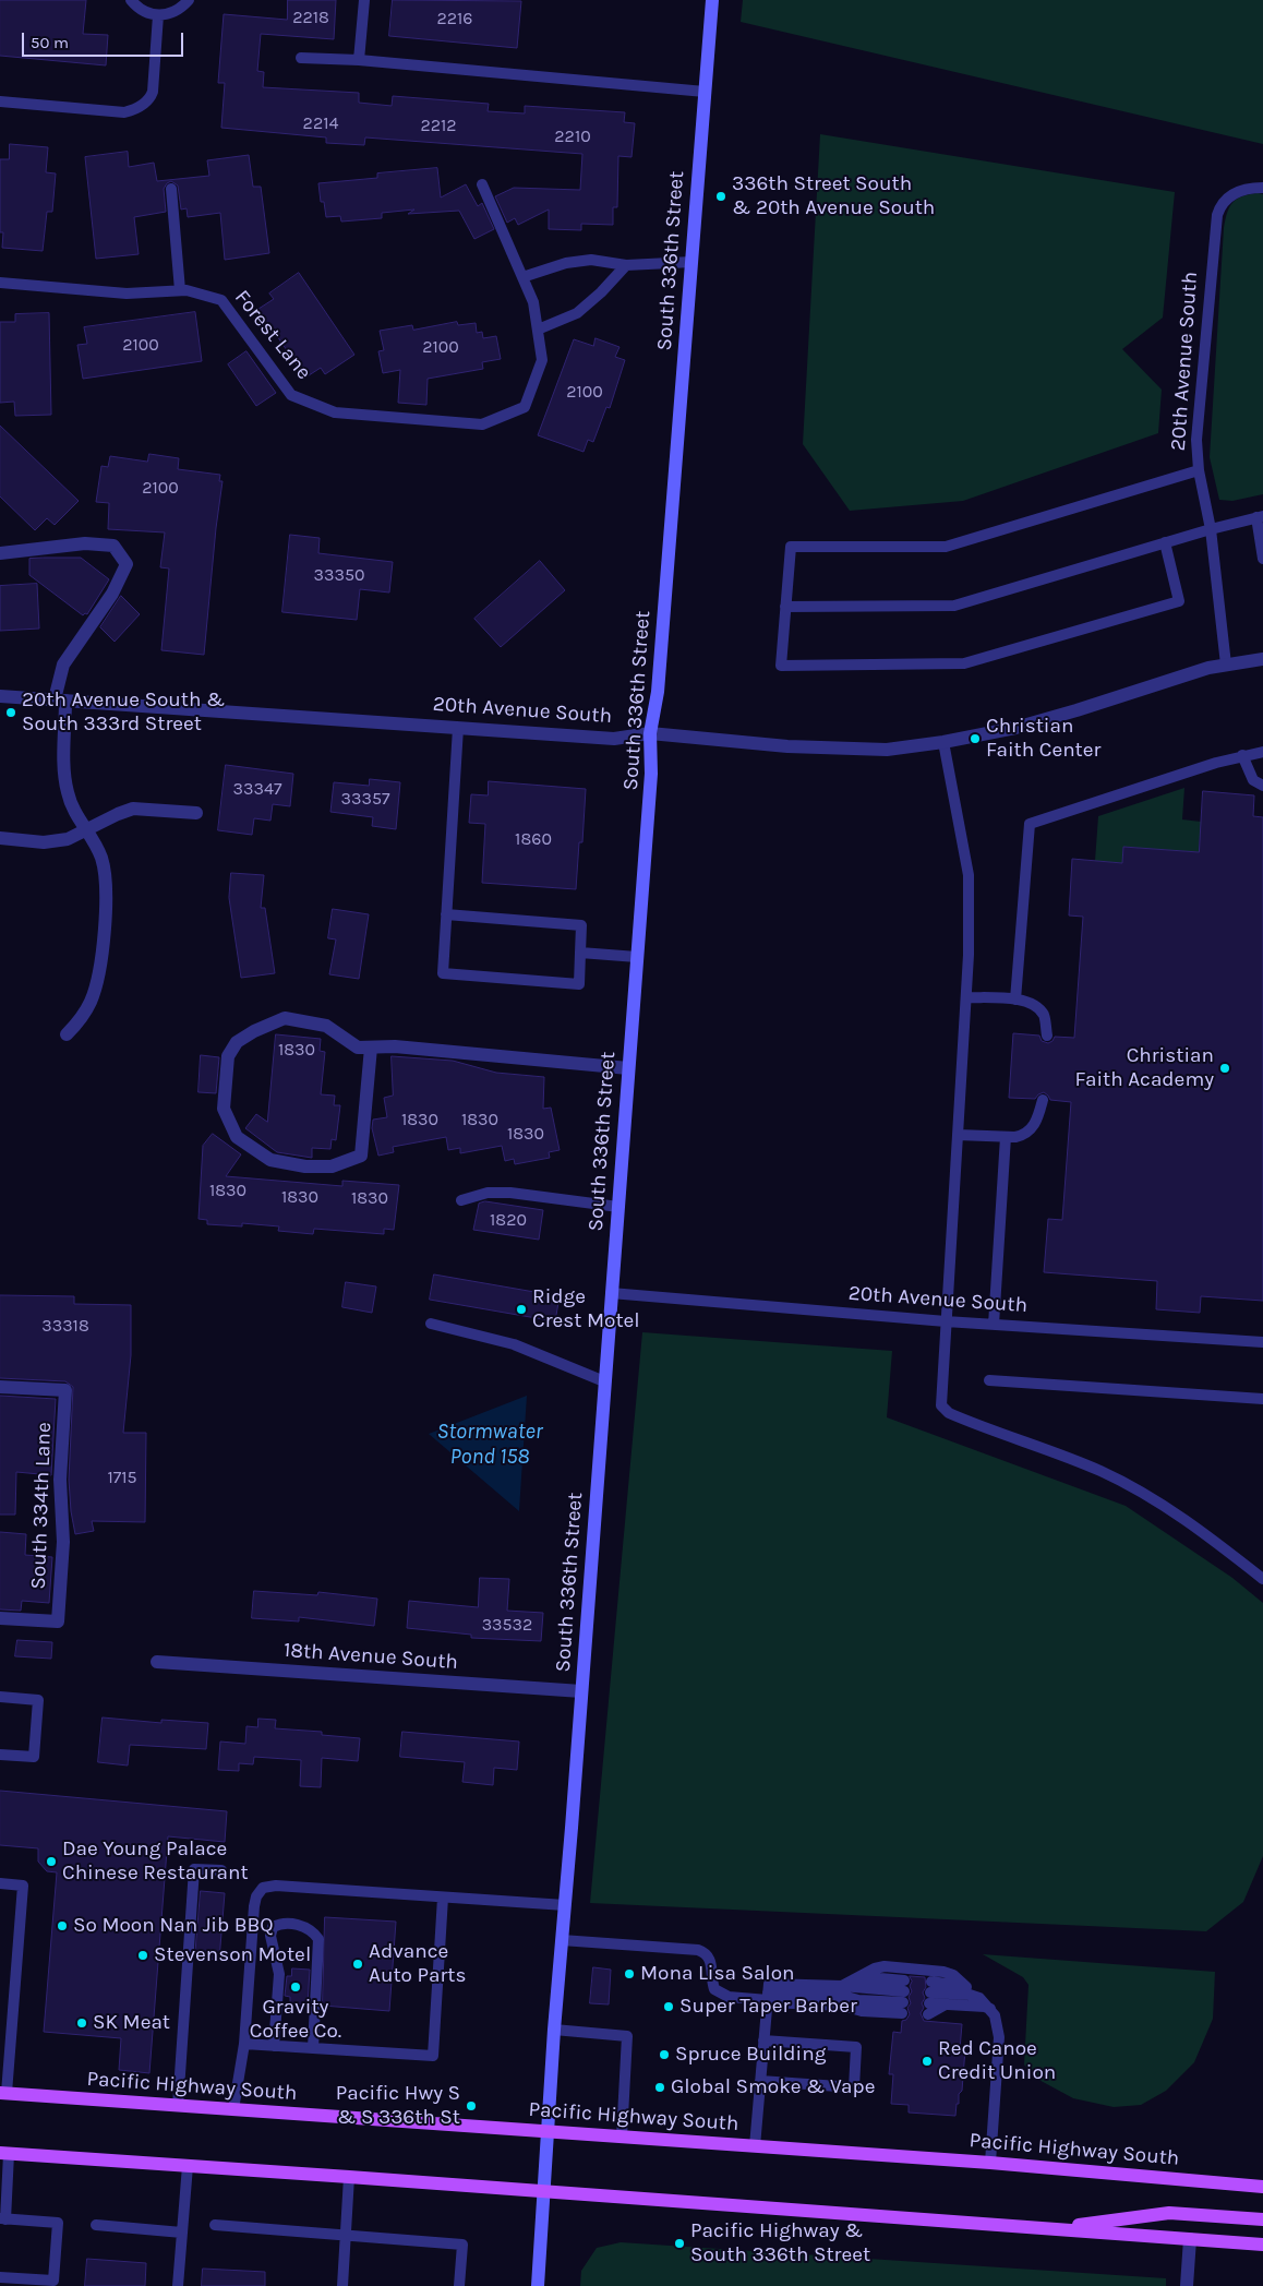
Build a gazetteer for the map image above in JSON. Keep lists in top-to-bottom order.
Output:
{
  "streets": {
    "main road": ["South 336th Street", "Pacific Highway South"],
    "street": ["20th Avenue South", "South 334th Lane", "18th Avenue South"],
    "lane": ["Forest Lane"]
  },
  "crossings": [
    ["South 336th Street", "20th Avenue South"],
    ["South 336th Street", "18th Avenue South"],
    ["South 336th Street", "Pacific Highway South"]
  ],
  "water": ["Stormwater Pond 158"],
  "places": [
    "336th Street South & 20th Avenue South",
    "20th Avenue South & South 333rd Street",
    "Christian Faith Center",
    "Christian Faith Academy",
    "Ridge Crest Motel",
    "Dae Young Palace Chinese Restaurant",
    "So Moon Nan Jib BBQ",
    "Stevenson Motel",
    "Advance Auto Parts",
    "Mona Lisa Salon",
    "Gravity Coffee Co.",
    "Super Taper Barber",
    "SK Meat",
    "Spruce Building",
    "Red Canoe Credit Union",
    "Global Smoke & Vape",
    "Pacific Hwy S & S 336th St",
    "Pacific Highway & South 336th Street"
  ],
  "house_numbers": [
    "2218",
    "2216",
    "2214",
    "2212",
    "2210",
    "2100",
    "2100",
    "2100",
    "2100",
    "33350",
    "33347",
    "33357",
    "1860",
    "1830",
    "1830",
    "1830",
    "1830",
    "1830",
    "1830",
    "1830",
    "1820",
    "33318",
    "1715",
    "33532"
  ],
  "scale_bar": "50 m"
}
